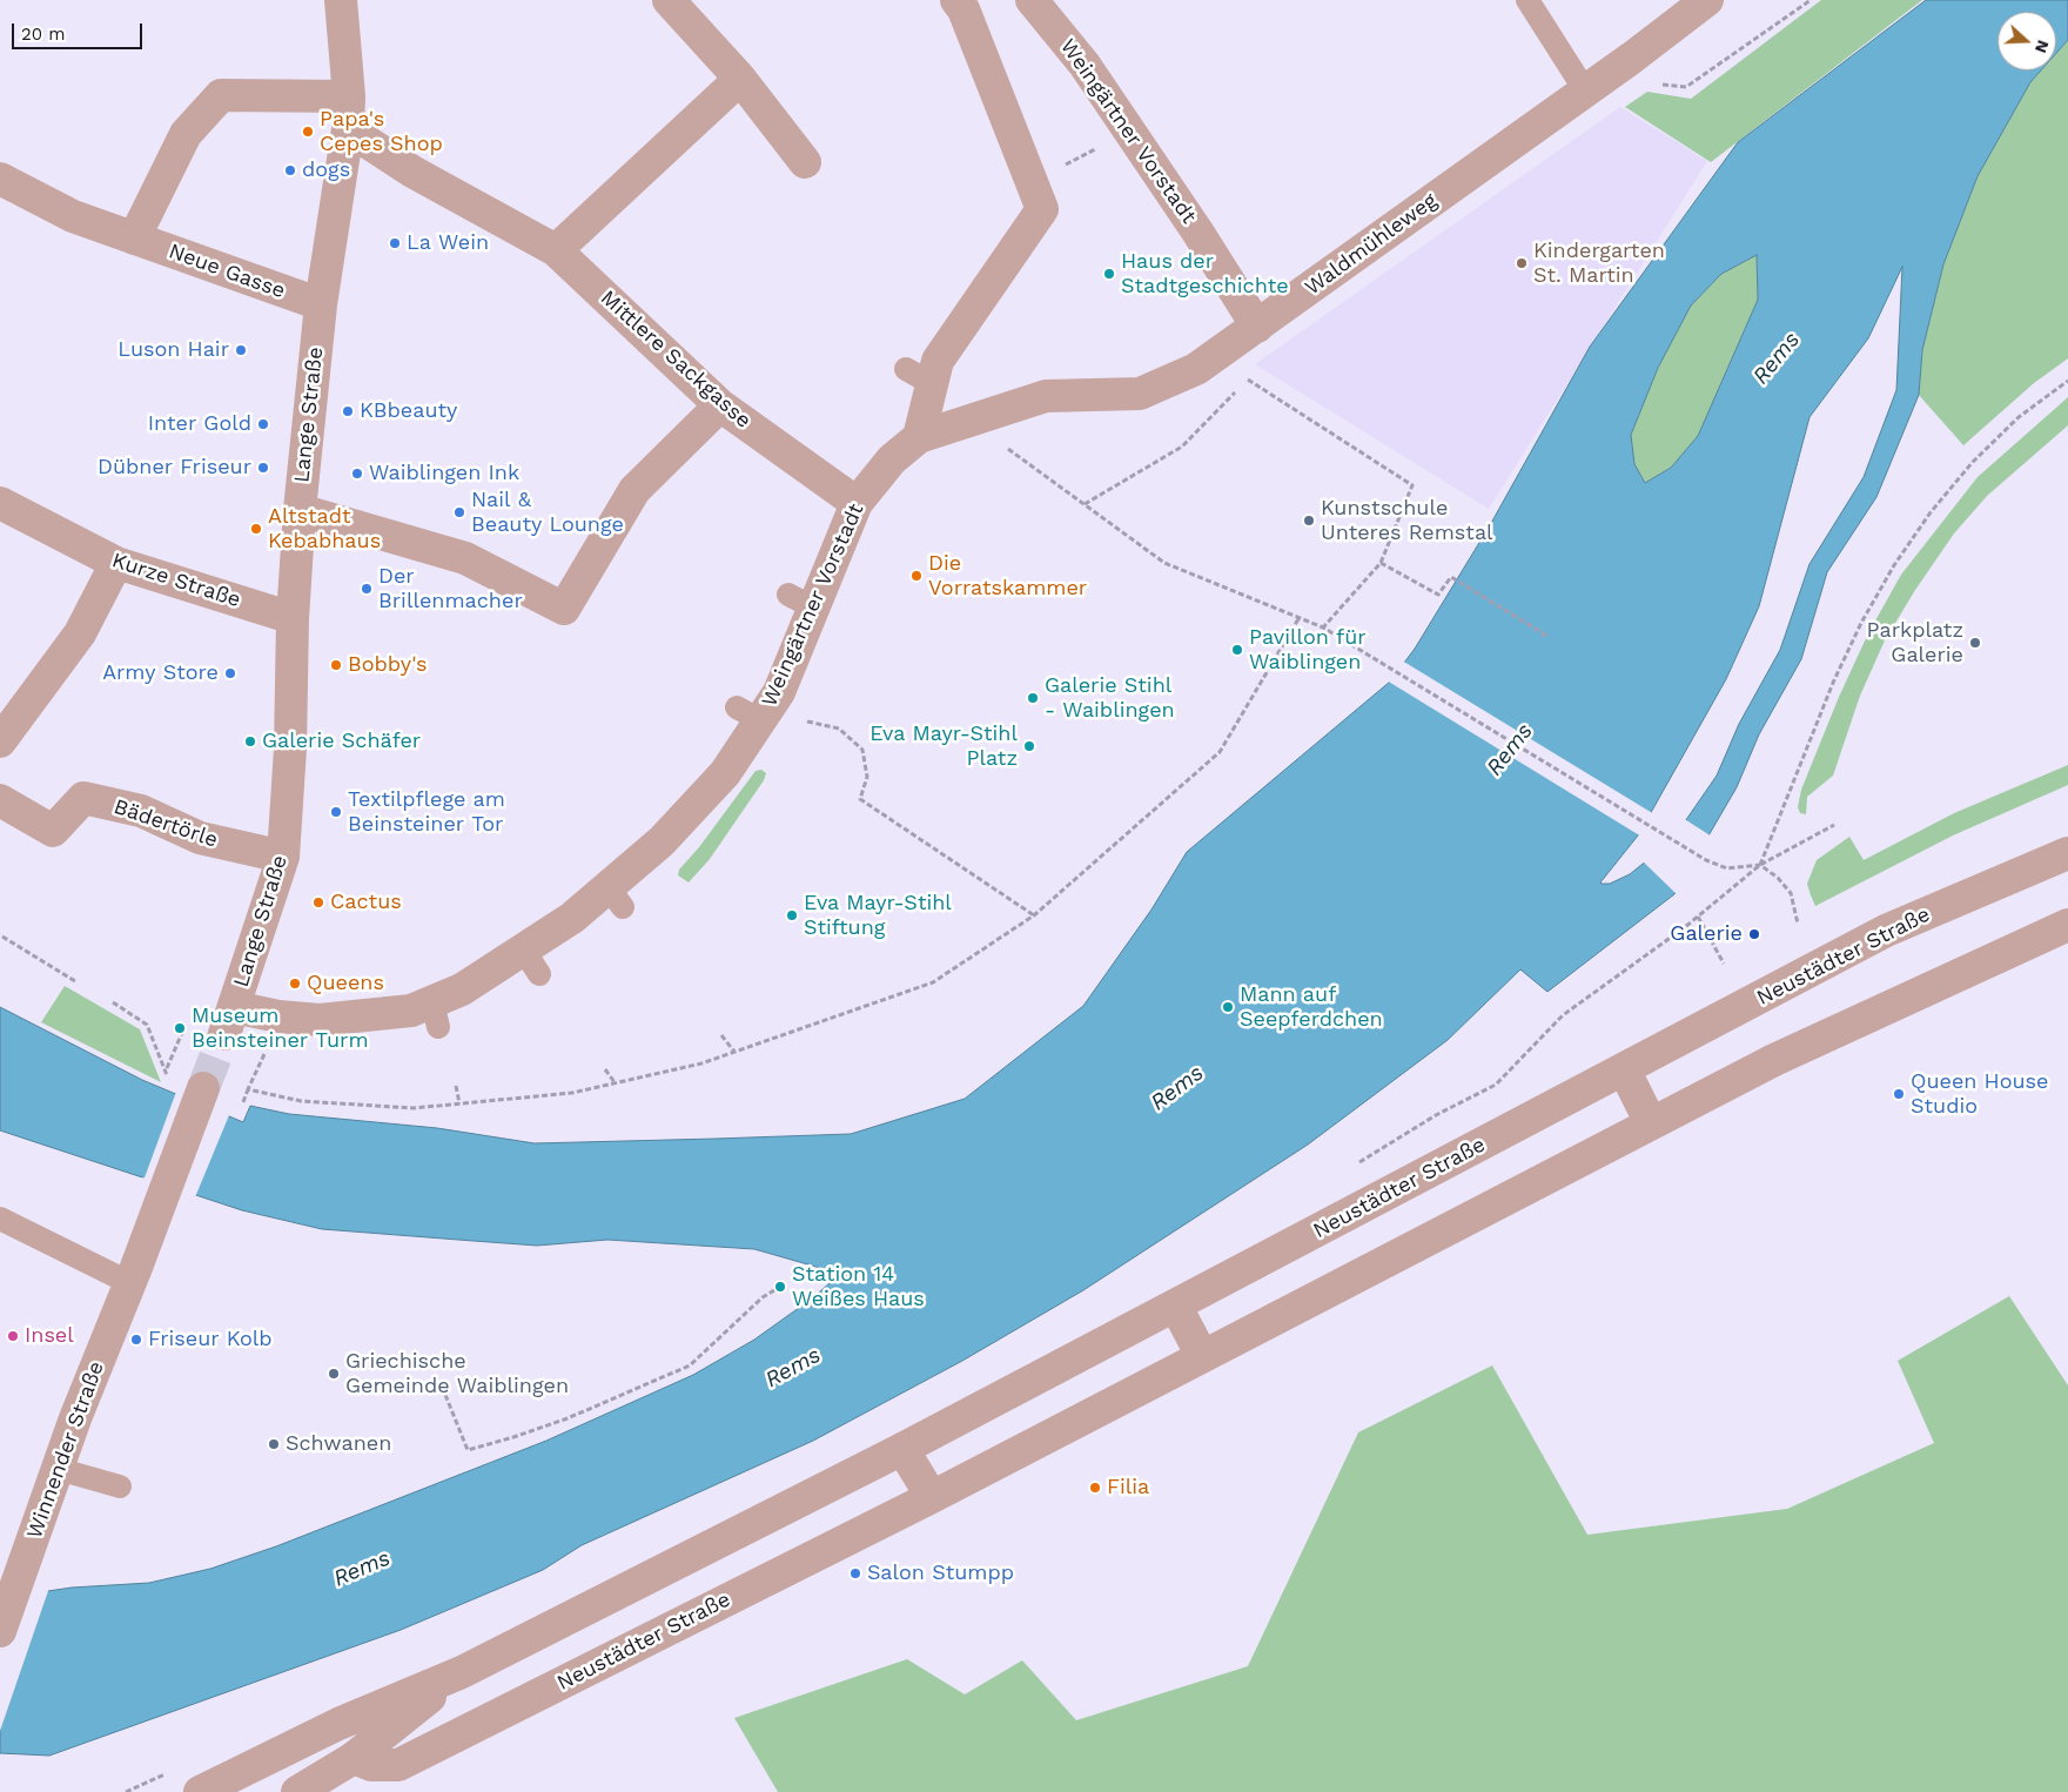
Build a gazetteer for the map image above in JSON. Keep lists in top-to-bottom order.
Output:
{
  "streets": {
    "street": [
      "Weingärtner Vorstadt",
      "Waldmühleweg",
      "Neue Gasse",
      "Mittlere Sackgasse",
      "Lange Straße",
      "Kurze Straße",
      "Bädertörle",
      "Neustädter Straße",
      "Winnender Straße"
    ]
  },
  "crossings": [
    ["Weingärtner Vorstadt", "Waldmühleweg"],
    ["Weingärtner Vorstadt", "Mittlere Sackgasse"],
    ["Weingärtner Vorstadt", "Lange Straße"],
    ["Neue Gasse", "Lange Straße"],
    ["Mittlere Sackgasse", "Lange Straße"],
    ["Lange Straße", "Kurze Straße"],
    ["Lange Straße", "Bädertörle"]
  ],
  "water": ["Rems"],
  "places": [
    "Papa's Cepes Shop",
    "dogs",
    "La Wein",
    "Kindergarten St. Martin",
    "Haus der Stadtgeschichte",
    "Luson Hair",
    "KBbeauty",
    "Inter Gold",
    "Dübner Friseur",
    "Waiblingen Ink",
    "Nail & Beauty Lounge",
    "Kunstschule Unteres Remstal",
    "Altstadt Kebabhaus",
    "Die Vorratskammer",
    "Der Brillenmacher",
    "Parkplatz Galerie",
    "Pavillon für Waiblingen",
    "Bobby's",
    "Army Store",
    "Galerie Stihl - Waiblingen",
    "Galerie Schäfer",
    "Eva Mayr-Stihl Platz",
    "Textilpflege am Beinsteiner Tor",
    "Cactus",
    "Eva Mayr-Stihl Stiftung",
    "Galerie",
    "Queens",
    "Mann auf Seepferdchen",
    "Museum Beinsteiner Turm",
    "Queen House Studio",
    "Station 14 Weißes Haus",
    "Insel",
    "Friseur Kolb",
    "Griechische Gemeinde Waiblingen",
    "Schwanen",
    "Filia",
    "Salon Stumpp"
  ],
  "scale_bar": "20 m",
  "north": "right"
}
